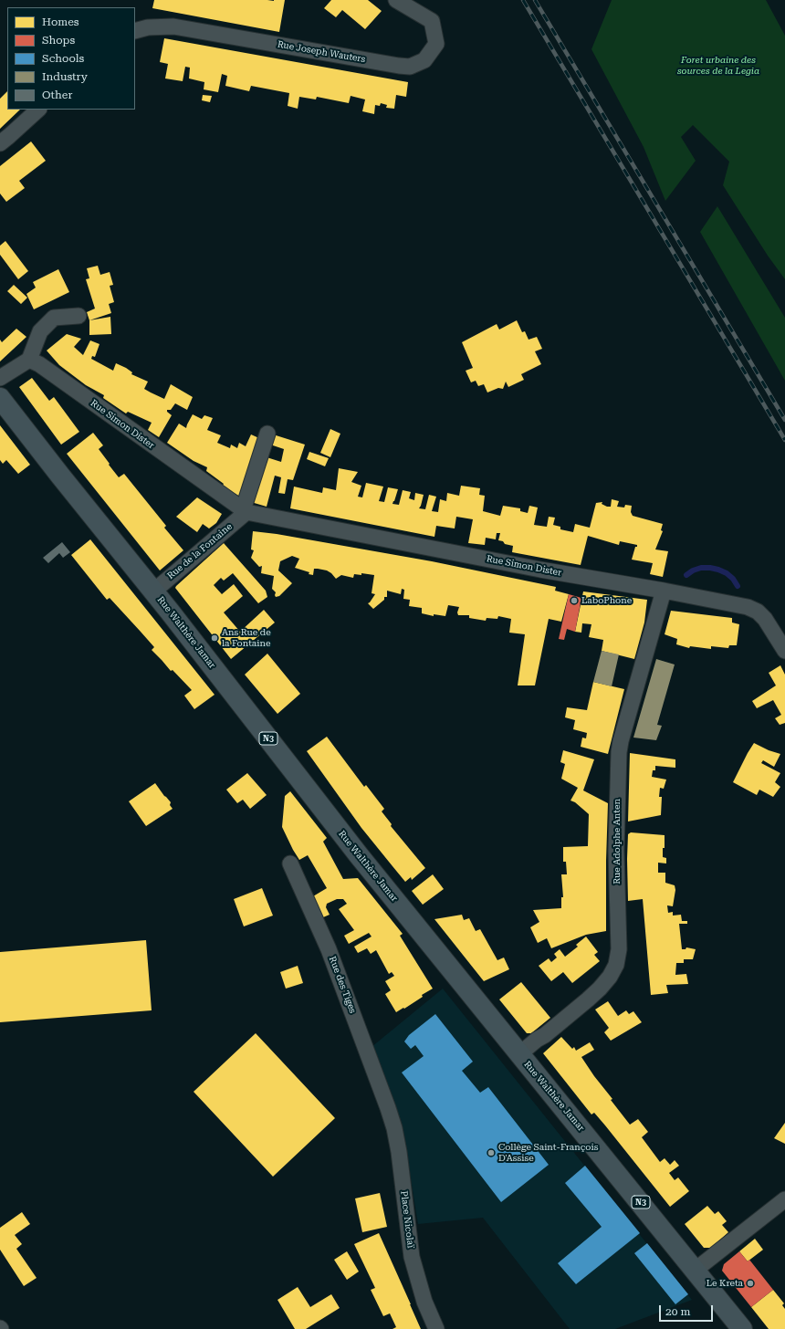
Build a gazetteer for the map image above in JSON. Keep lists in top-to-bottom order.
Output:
{
  "streets": {
    "main road": ["Rue Walthère Jamar", "N3"],
    "street": [
      "Rue Joseph Wauters",
      "Rue Simon Dister",
      "Rue de la Fontaine",
      "Rue Adolphe Anten",
      "Rue des Tiges",
      "Place Nicolaï"
    ]
  },
  "crossings": [
    ["Rue Simon Dister", "Rue de la Fontaine"],
    ["Rue Simon Dister", "Rue Adolphe Anten"],
    ["Rue de la Fontaine", "Rue Walthère Jamar"],
    ["Rue Walthère Jamar", "Rue Adolphe Anten"],
    ["Rue des Tiges", "Place Nicolaï"]
  ],
  "parks": ["Foret urbaine des sources de la Legia"],
  "places": [
    "LaboPhone",
    "Ans Rue de la Fontaine",
    "Collège Saint-François D'Assise",
    "Le Kreta"
  ],
  "legend": [
    "Homes",
    "Shops",
    "Schools",
    "Industry",
    "Other"
  ],
  "scale_bar": "20 m"
}
